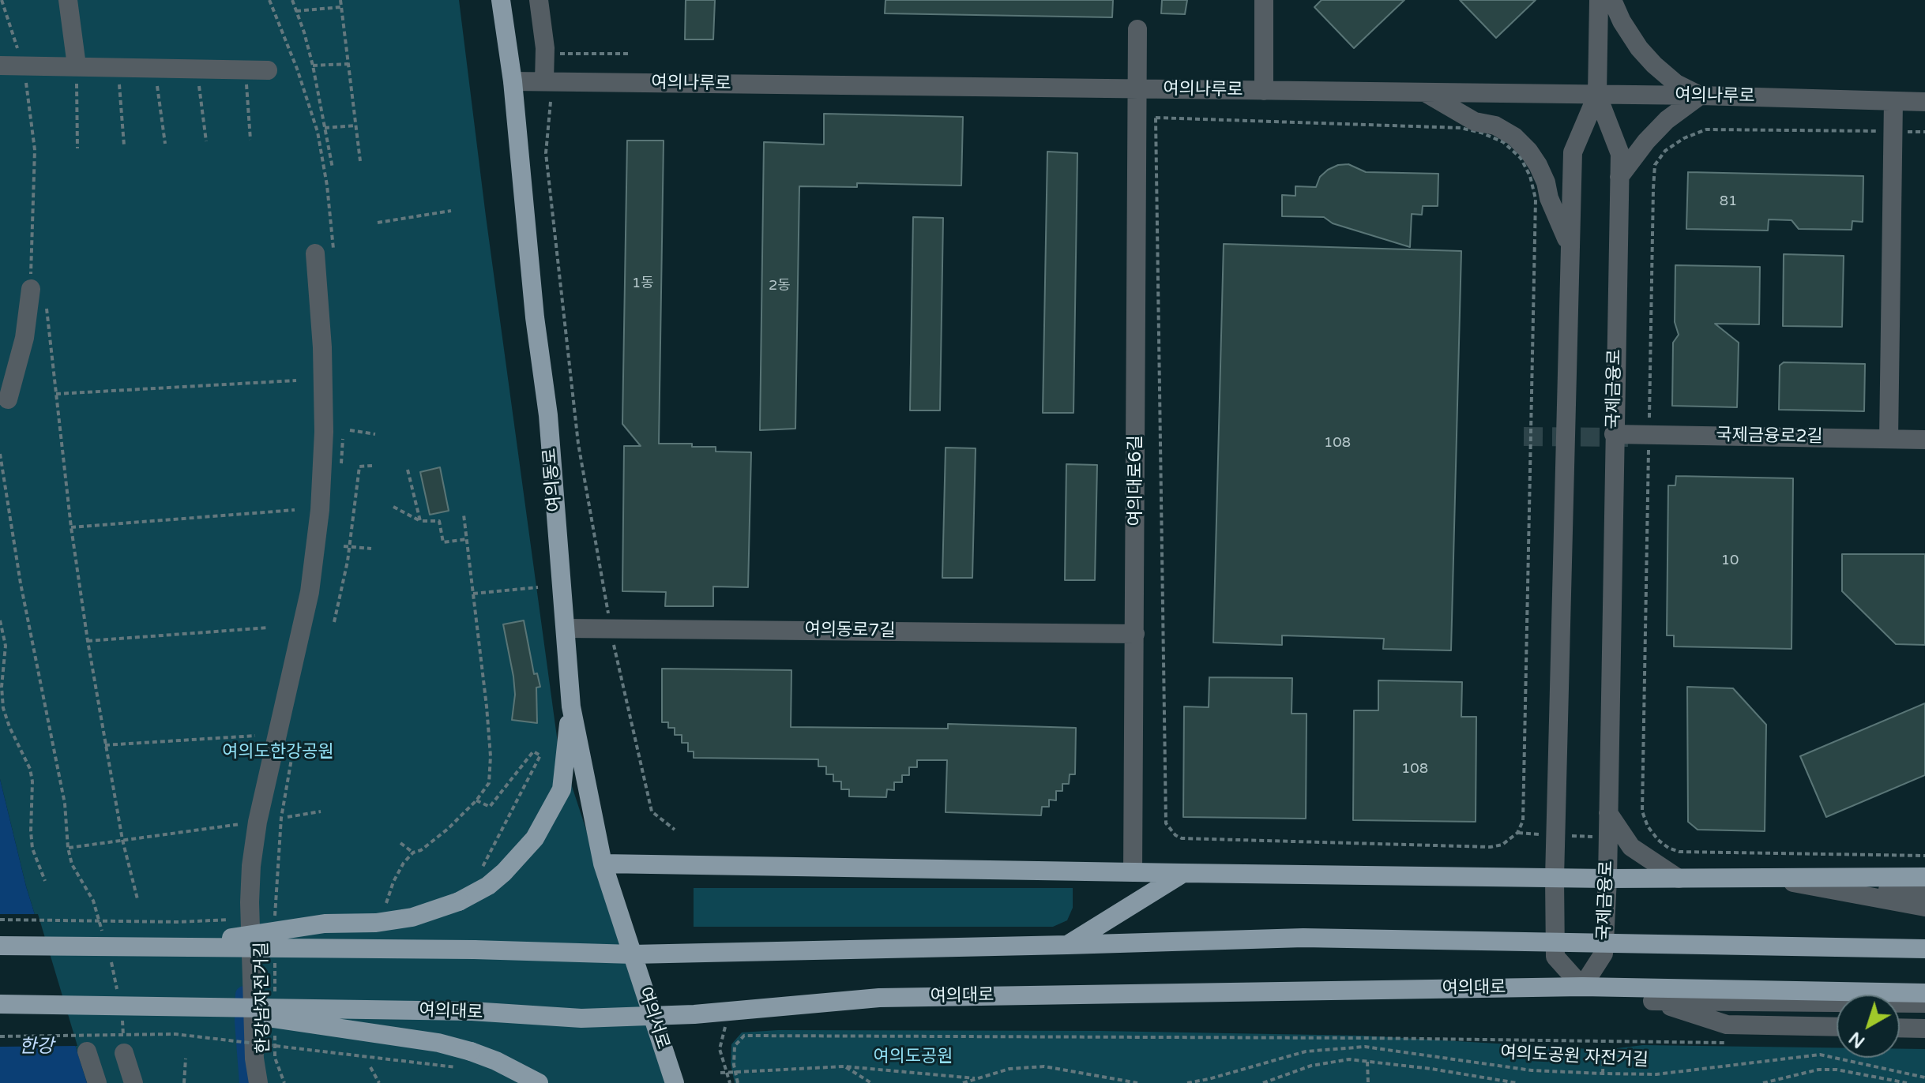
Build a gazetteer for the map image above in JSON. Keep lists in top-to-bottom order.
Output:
{
  "streets": {
    "main road": ["여의동로", "여의대로", "여의서로"],
    "street": [
      "여의나루로",
      "국제금융로",
      "국제금융로2길",
      "여의대로6길",
      "여의동로7길"
    ],
    "path": ["한강남자전거길", "여의도공원 자전거길"]
  },
  "crossings": [
    ["여의나루로", "국제금융로"],
    ["여의나루로", "여의동로"],
    ["여의나루로", "여의대로6길"],
    ["국제금융로", "국제금융로2길"],
    ["국제금융로", "여의대로"],
    ["여의동로", "여의동로7길"],
    ["여의동로", "여의서로"],
    ["여의대로6길", "여의동로7길"],
    ["여의대로", "여의서로"]
  ],
  "water": ["한강"],
  "parks": ["여의도한강공원", "여의도공원"],
  "house_numbers": [
    "81",
    "1동",
    "2동",
    "108",
    "10",
    "108"
  ],
  "north": "bottom left"
}
